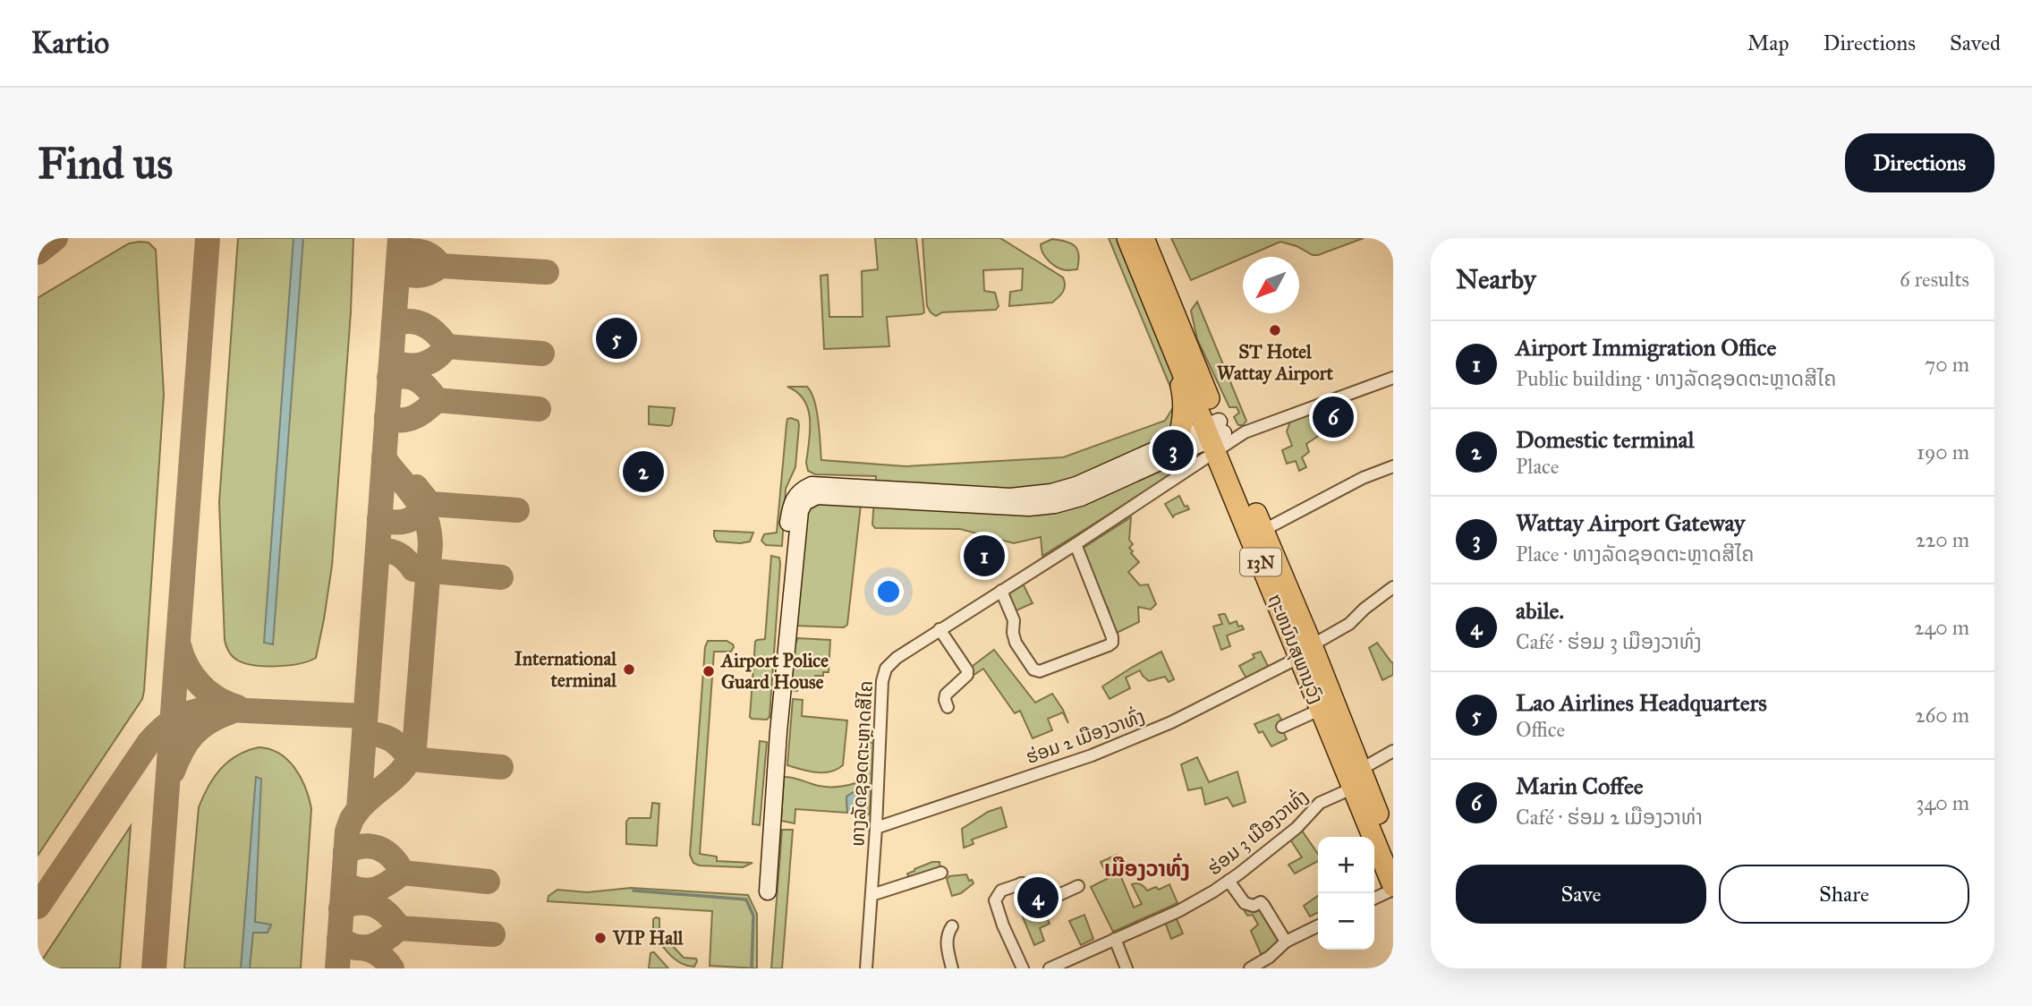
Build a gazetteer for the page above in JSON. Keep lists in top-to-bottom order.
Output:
{
  "streets": {
    "highway": ["13N", "ຖະຫນົນສຸພານຸວົງ"],
    "street": ["ຮ່ອມ 2 ເມືອງວາທົ່ງ", "ທາງລັດຊອດຕະຫຼາດສີໄຄ", "ຮ່ອມ 3 ເມືອງວາທົ່ງ"]
  },
  "crossings": [
    ["ຖະຫນົນສຸພານຸວົງ", "ຮ່ອມ 2 ເມືອງວາທົ່ງ"],
    ["ຖະຫນົນສຸພານຸວົງ", "ທາງລັດຊອດຕະຫຼາດສີໄຄ"],
    ["ຖະຫນົນສຸພານຸວົງ", "ຮ່ອມ 3 ເມືອງວາທົ່ງ"],
    ["ຮ່ອມ 2 ເມືອງວາທົ່ງ", "ທາງລັດຊອດຕະຫຼາດສີໄຄ"]
  ],
  "districts": ["ເມືອງວາທົ່ງ"],
  "places": [
    "ST Hotel Wattay Airport",
    "International terminal",
    "Airport Police Guard House",
    "VIP Hall"
  ],
  "north": "bottom left",
  "page": {
    "header": "Kartio",
    "nav": ["Map", "Directions", "Saved"],
    "buttons": [
      "Directions",
      ["Save", "Share"]
    ],
    "title": "Find us",
    "heading": ["Nearby", "6 results"],
    "pins": [
      "5",
      "6",
      "3",
      "2",
      "1",
      "4"
    ],
    "list": [
      {
        "mark": "1",
        "name": "Airport Immigration Office",
        "note": "Public building · ທາງລັດຊອດຕະຫຼາດສີໄຄ",
        "value": "70 m"
      },
      {
        "mark": "2",
        "name": "Domestic terminal",
        "note": "Place",
        "value": "190 m"
      },
      {
        "mark": "3",
        "name": "Wattay Airport Gateway",
        "note": "Place · ທາງລັດຊອດຕະຫຼາດສີໄຄ",
        "value": "220 m"
      },
      {
        "mark": "4",
        "name": "abile.",
        "note": "Café · ຮ່ອມ 3 ເມືອງວາທົ່ງ",
        "value": "240 m"
      },
      {
        "mark": "5",
        "name": "Lao Airlines Headquarters",
        "note": "Office",
        "value": "260 m"
      },
      {
        "mark": "6",
        "name": "Marin Coffee",
        "note": "Café · ຮ່ອມ 2 ເມືອງວາທ່າ",
        "value": "340 m"
      }
    ],
    "map_buttons": ["+", "−"]
  }
}
